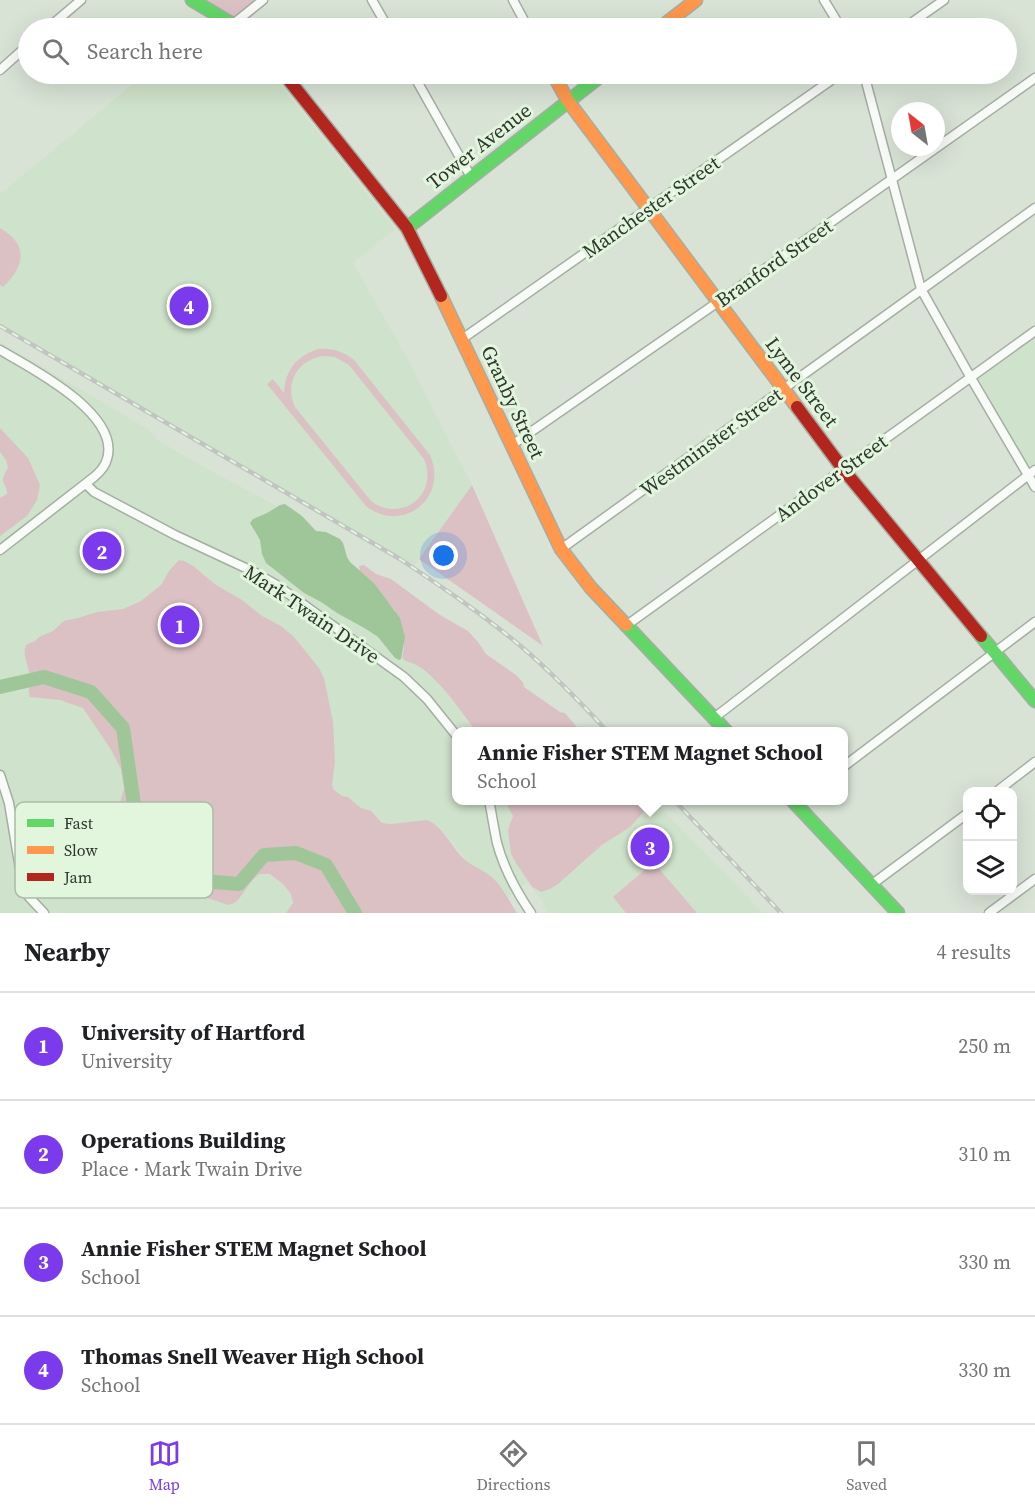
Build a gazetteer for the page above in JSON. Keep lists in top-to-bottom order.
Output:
{
  "streets": {
    "main road": ["Tower Avenue", "Lyme Street", "Granby Street"],
    "street": [
      "Manchester Street",
      "Branford Street",
      "Westminster Street",
      "Andover Street",
      "Mark Twain Drive"
    ]
  },
  "crossings": [
    ["Tower Avenue", "Lyme Street"],
    ["Tower Avenue", "Granby Street"],
    ["Manchester Street", "Lyme Street"],
    ["Manchester Street", "Granby Street"],
    ["Branford Street", "Lyme Street"],
    ["Branford Street", "Granby Street"],
    ["Lyme Street", "Westminster Street"],
    ["Lyme Street", "Andover Street"],
    ["Granby Street", "Westminster Street"],
    ["Granby Street", "Andover Street"]
  ],
  "legend": ["Fast", "Slow", "Jam"],
  "north": "top left",
  "page": {
    "search": "Search here",
    "pins": [
      "4",
      "2",
      "1",
      "3"
    ],
    "popup": ["Annie Fisher STEM Magnet School", "School"],
    "heading": ["Nearby", "4 results"],
    "list": [
      {
        "mark": "1",
        "name": "University of Hartford",
        "note": "University",
        "value": "250 m"
      },
      {
        "mark": "2",
        "name": "Operations Building",
        "note": "Place · Mark Twain Drive",
        "value": "310 m"
      },
      {
        "mark": "3",
        "name": "Annie Fisher STEM Magnet School",
        "note": "School",
        "value": "330 m"
      },
      {
        "mark": "4",
        "name": "Thomas Snell Weaver High School",
        "note": "School",
        "value": "330 m"
      }
    ],
    "nav": ["Map", "Directions", "Saved"]
  }
}
